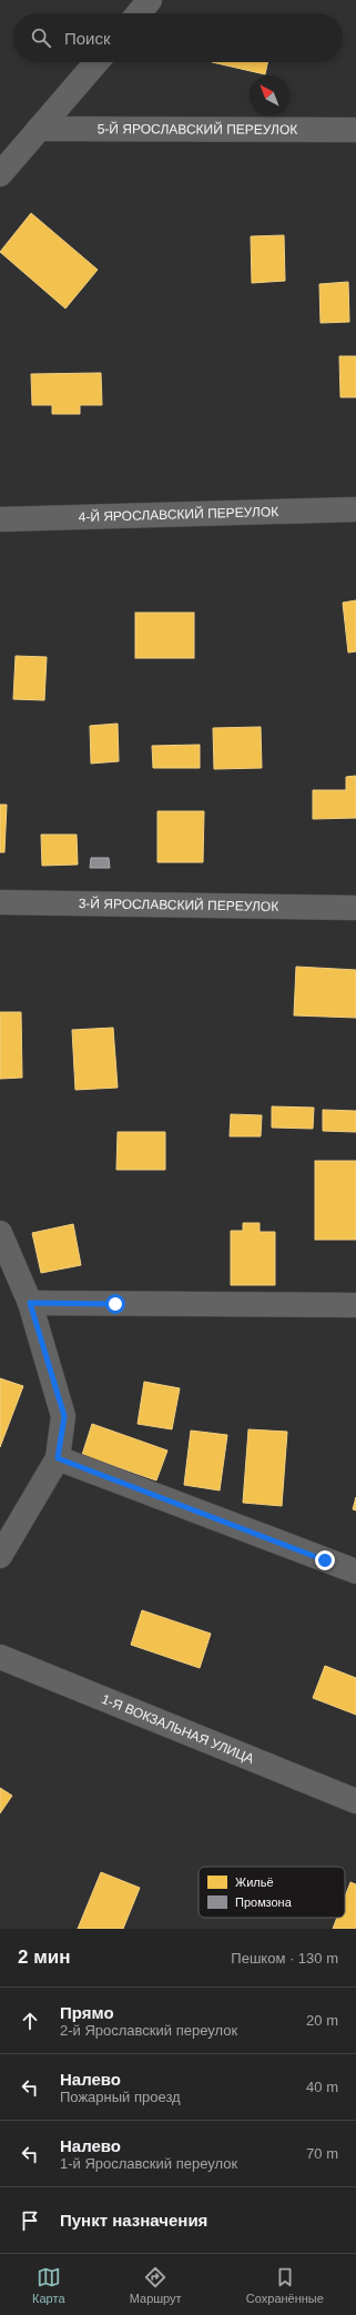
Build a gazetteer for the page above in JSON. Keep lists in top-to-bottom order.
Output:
{
  "streets": {
    "street": [
      "5-Й ЯРОСЛАВСКИЙ ПЕРЕУЛОК",
      "4-Й ЯРОСЛАВСКИЙ ПЕРЕУЛОК",
      "3-Й ЯРОСЛАВСКИЙ ПЕРЕУЛОК",
      "1-Я ВОКЗАЛЬНАЯ УЛИЦА"
    ]
  },
  "legend": ["Жильё", "Промзона"],
  "north": "top left",
  "page": {
    "search": "Поиск",
    "heading": ["2 мин", "Пешком · 130 m"],
    "list": [
      ["Прямо", "2-й Ярославский переулок", "20 m"],
      ["Налево", "Пожарный проезд", "40 m"],
      ["Налево", "1-й Ярославский переулок", "70 m"],
      "Пункт назначения"
    ],
    "nav": ["Карта", "Маршрут", "Сохранённые"]
  }
}
